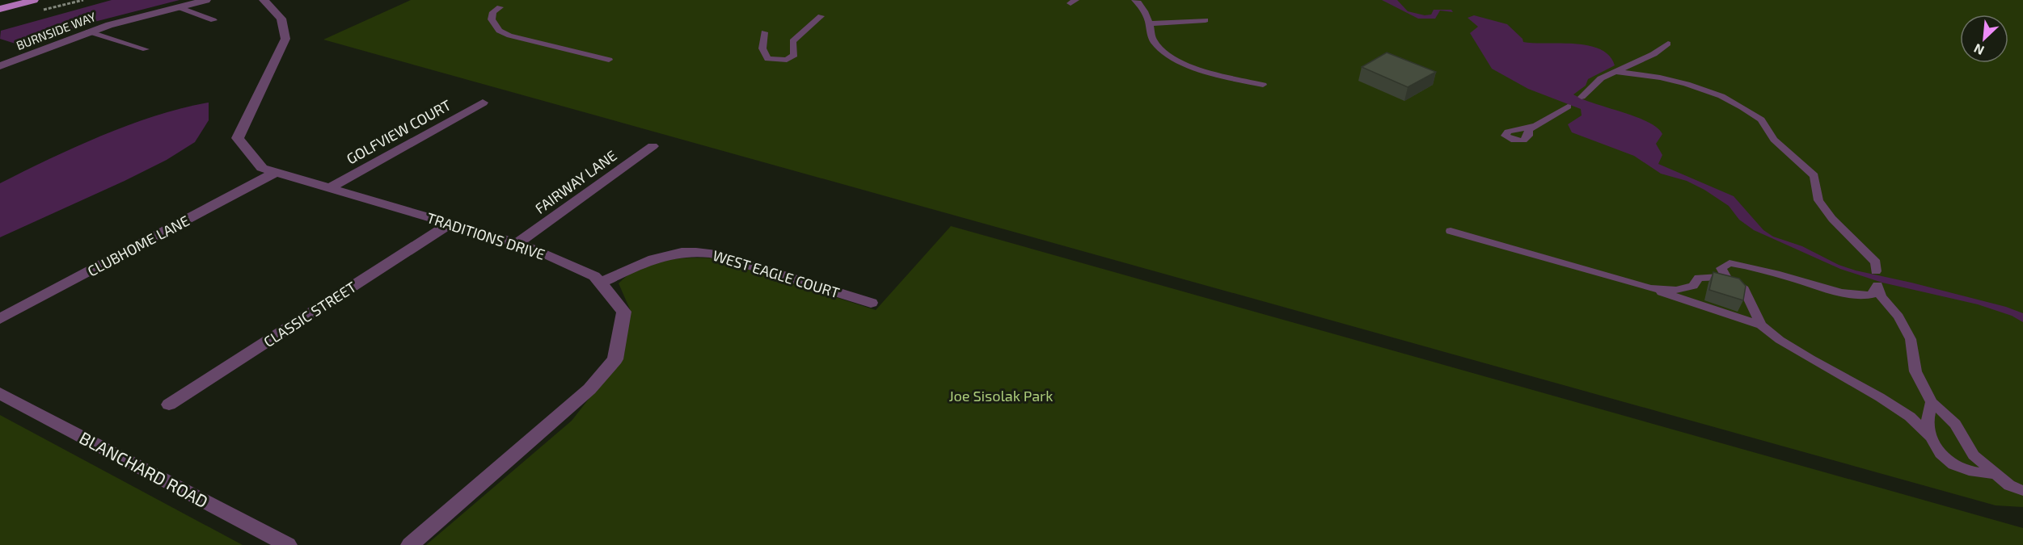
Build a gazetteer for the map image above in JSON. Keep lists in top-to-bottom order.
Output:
{
  "streets": {
    "street": [
      "BURNSIDE WAY",
      "GOLFVIEW COURT",
      "FAIRWAY LANE",
      "TRADITIONS DRIVE",
      "CLUBHOME LANE",
      "WEST EAGLE COURT",
      "CLASSIC STREET",
      "BLANCHARD ROAD"
    ]
  },
  "crossings": [
    ["GOLFVIEW COURT", "TRADITIONS DRIVE"],
    ["FAIRWAY LANE", "TRADITIONS DRIVE"],
    ["TRADITIONS DRIVE", "CLUBHOME LANE"],
    ["TRADITIONS DRIVE", "WEST EAGLE COURT"],
    ["TRADITIONS DRIVE", "CLASSIC STREET"]
  ],
  "parks": ["Joe Sisolak Park"],
  "north": "bottom left"
}
